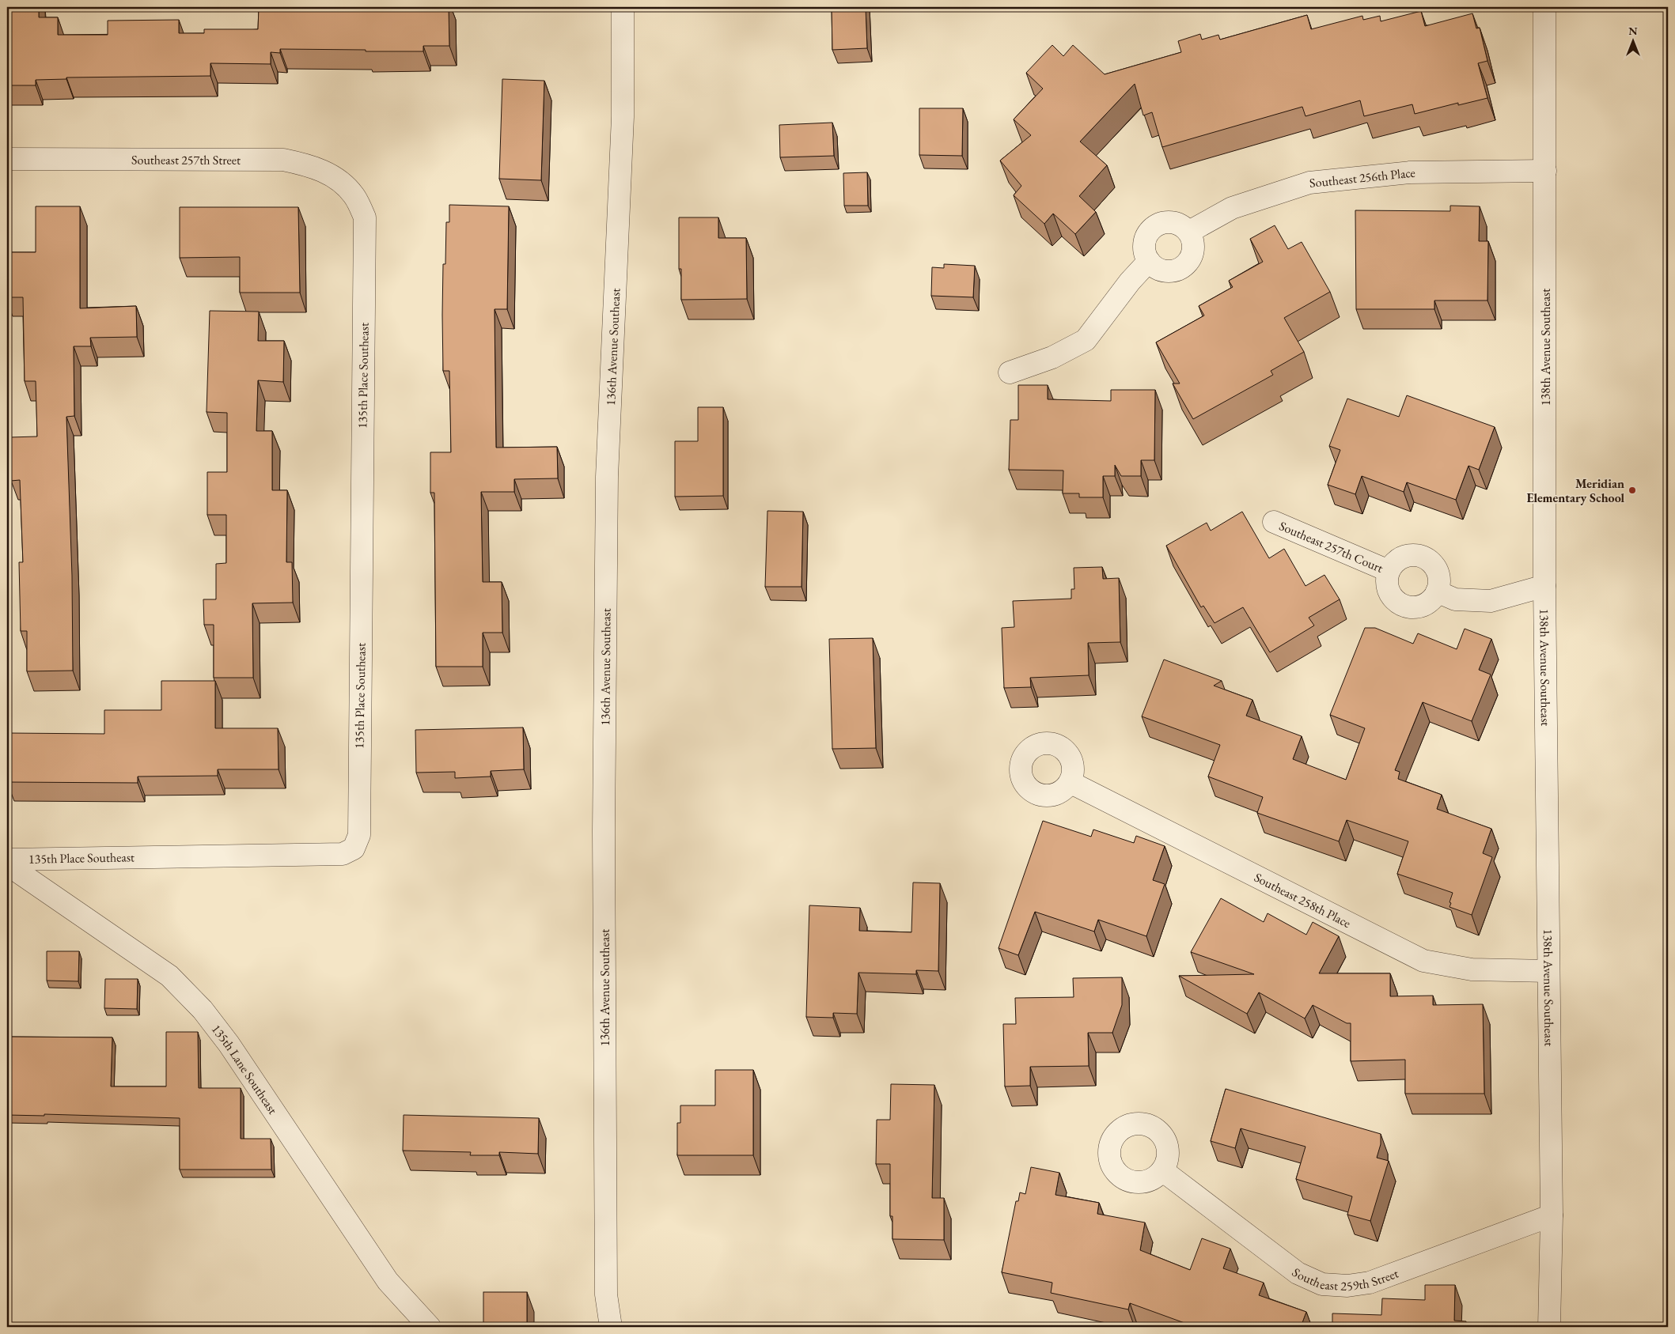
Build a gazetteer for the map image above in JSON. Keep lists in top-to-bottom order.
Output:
{
  "streets": {
    "street": [
      "Southeast 257th Street",
      "Southeast 256th Place",
      "136th Avenue Southeast",
      "138th Avenue Southeast",
      "135th Place Southeast",
      "Southeast 257th Court",
      "Southeast 258th Place",
      "135th Lane Southeast",
      "Southeast 259th Street"
    ]
  },
  "crossings": [
    ["Southeast 257th Street", "135th Place Southeast"],
    ["Southeast 256th Place", "138th Avenue Southeast"],
    ["138th Avenue Southeast", "Southeast 258th Place"],
    ["138th Avenue Southeast", "Southeast 259th Street"]
  ],
  "places": ["Meridian Elementary School"],
  "north": "top"
}
